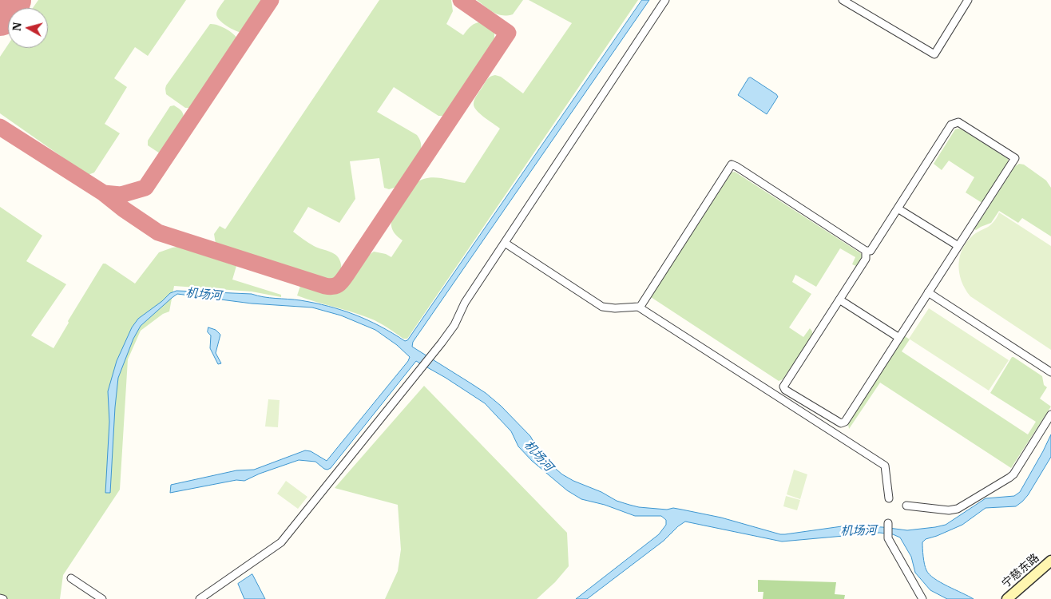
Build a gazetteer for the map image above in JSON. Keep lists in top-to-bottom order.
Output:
{
  "streets": {
    "main road": ["宁慈东路"]
  },
  "water": ["机场河"],
  "north": "left"
}
